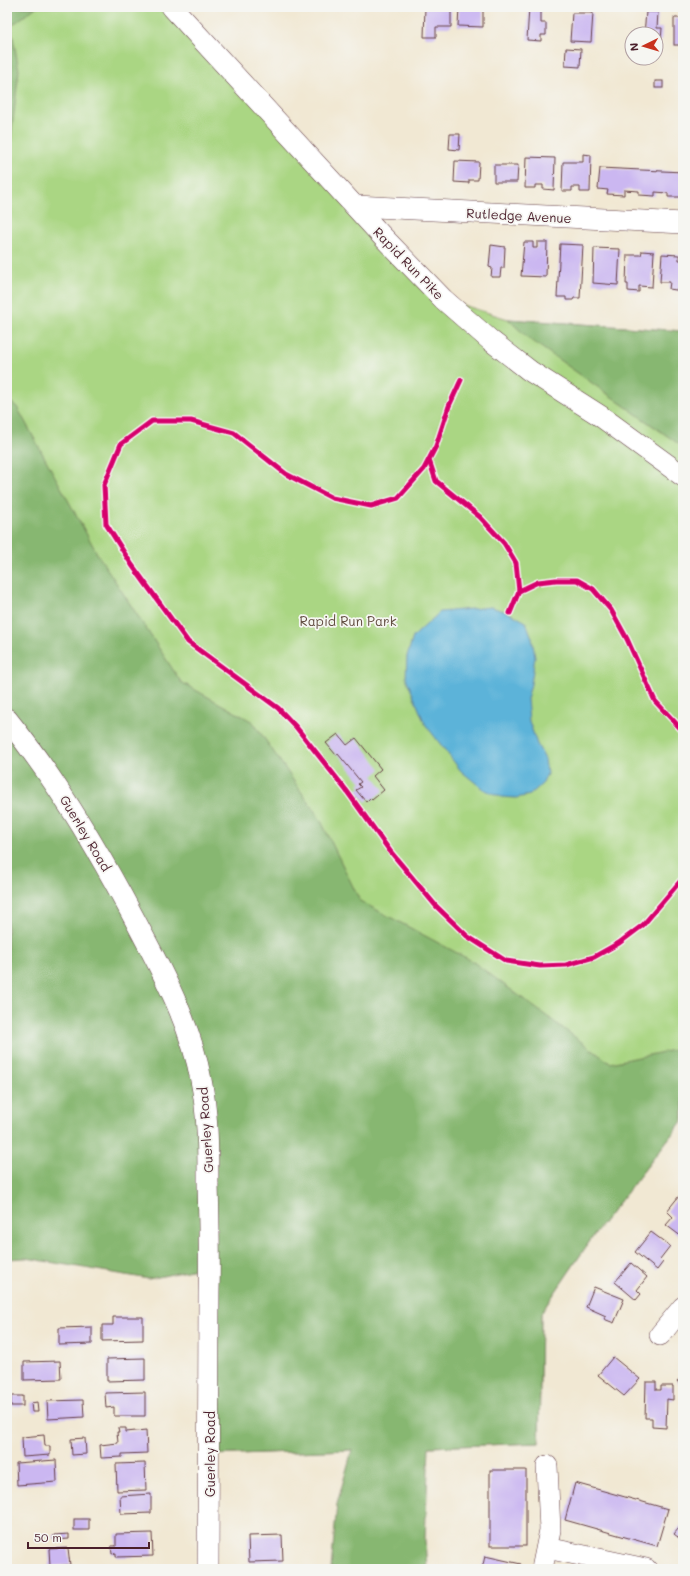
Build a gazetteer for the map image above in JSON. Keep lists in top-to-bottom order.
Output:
{
  "streets": {
    "street": ["Rutledge Avenue", "Rapid Run Pike", "Guerley Road"]
  },
  "crossings": [
    ["Rutledge Avenue", "Rapid Run Pike"]
  ],
  "parks": ["Rapid Run Park"],
  "scale_bar": "50 m",
  "north": "left"
}
